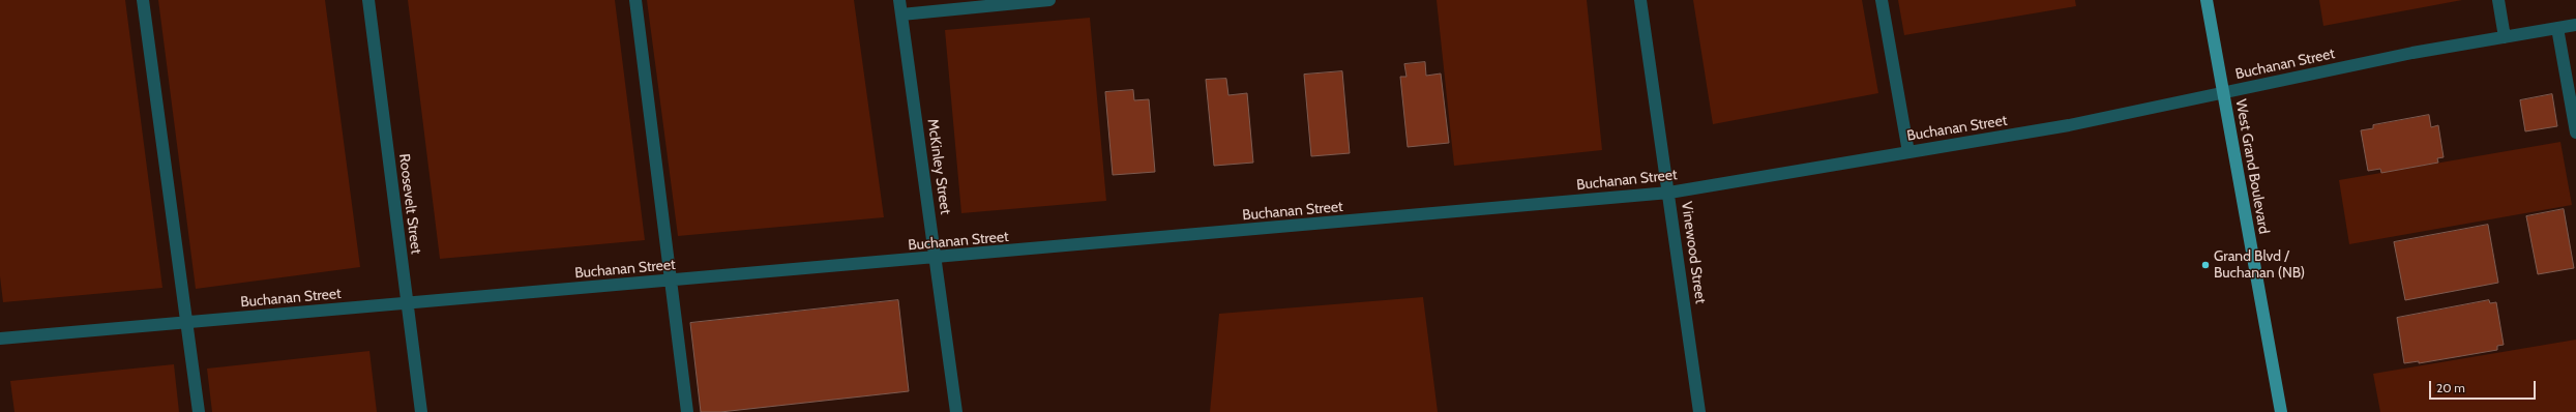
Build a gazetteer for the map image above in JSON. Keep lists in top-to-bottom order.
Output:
{
  "streets": {
    "main road": ["West Grand Boulevard"],
    "street": [
      "Buchanan Street",
      "McKinley Street",
      "Roosevelt Street",
      "Vinewood Street"
    ]
  },
  "crossings": [
    ["Buchanan Street", "McKinley Street"],
    ["Buchanan Street", "West Grand Boulevard"],
    ["Buchanan Street", "Roosevelt Street"],
    ["Buchanan Street", "Vinewood Street"]
  ],
  "places": ["Grand Blvd / Buchanan (NB)"],
  "scale_bar": "20 m"
}
